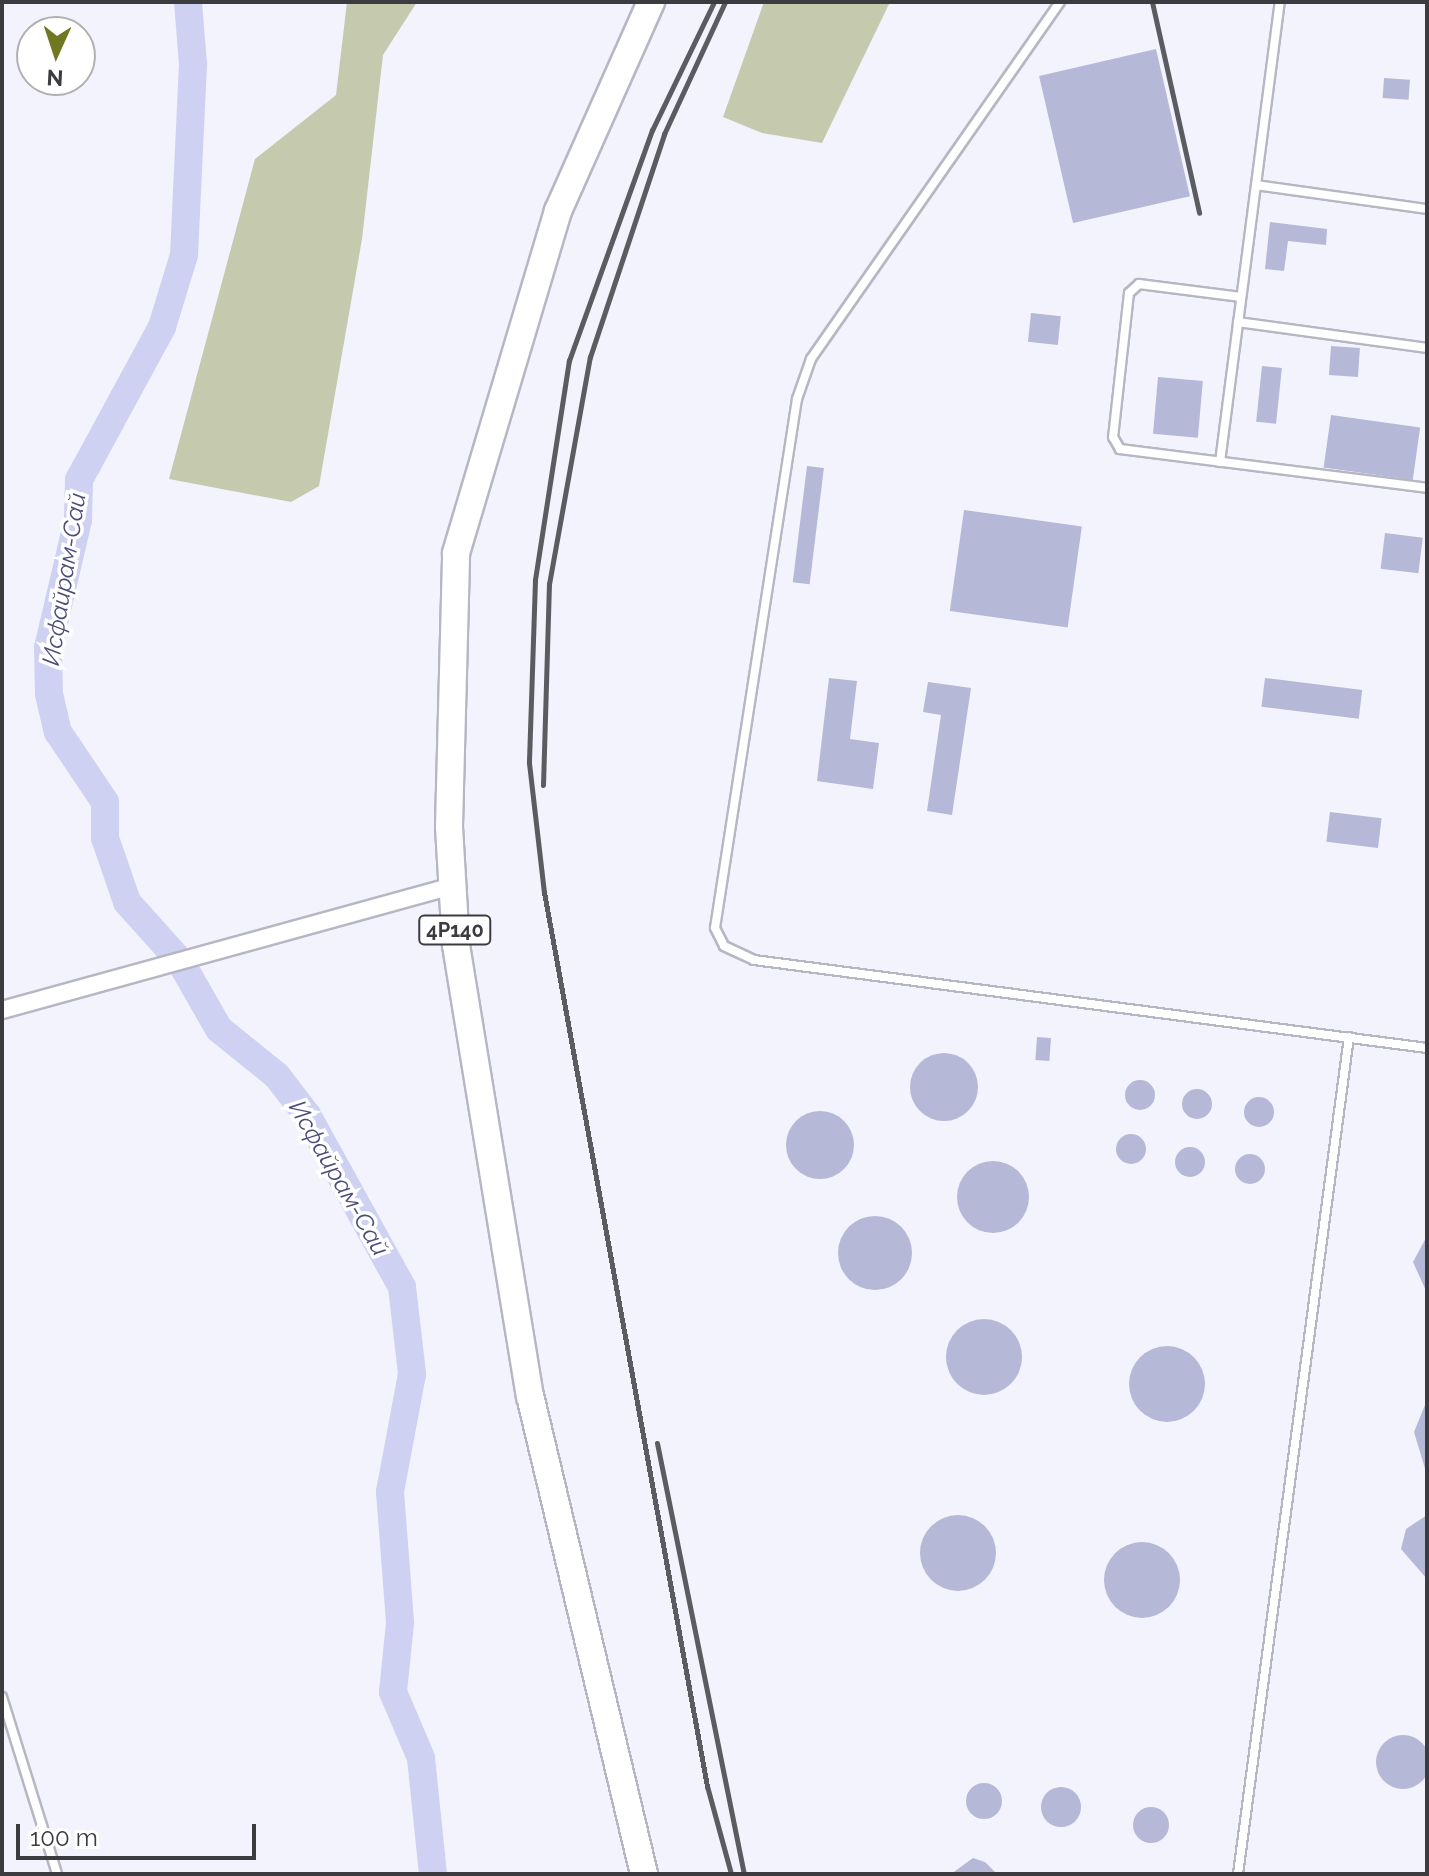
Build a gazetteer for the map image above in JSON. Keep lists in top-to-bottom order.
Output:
{
  "streets": {
    "main road": ["4P140"]
  },
  "water": ["Исфайрам-Сай"],
  "scale_bar": "100 m",
  "north": "bottom"
}
